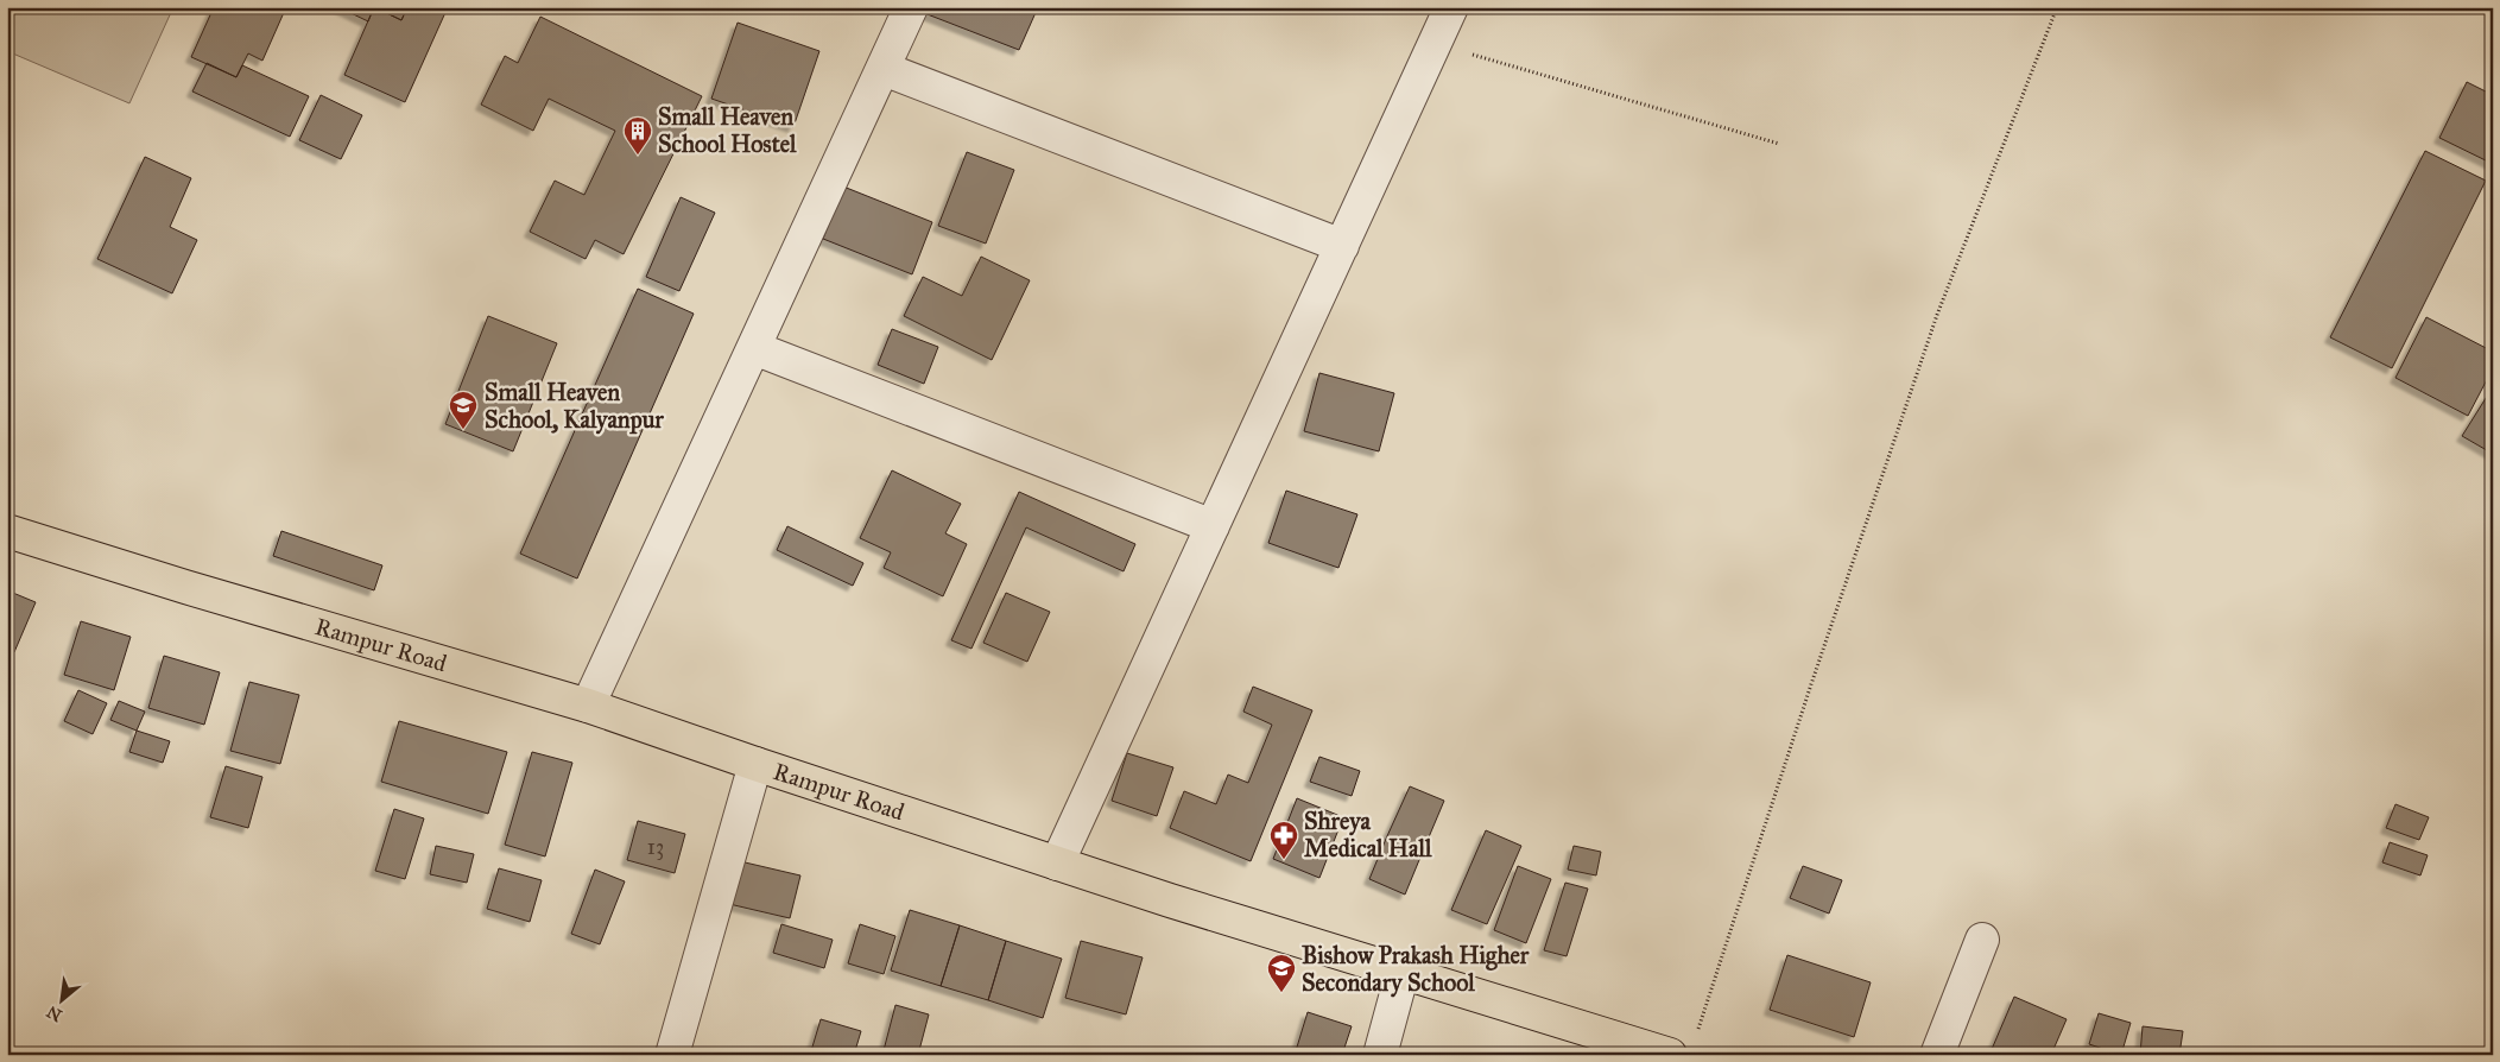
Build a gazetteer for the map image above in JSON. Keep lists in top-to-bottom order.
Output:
{
  "streets": {
    "main road": ["Rampur Road"]
  },
  "places": {
    "building": ["Small Heaven School Hostel"],
    "school or university": ["Small Heaven School, Kalyanpur", "Bishow Prakash Higher Secondary School"],
    "pharmacy": ["Shreya Medical Hall"]
  },
  "house_numbers": ["13"],
  "north": "bottom left"
}
